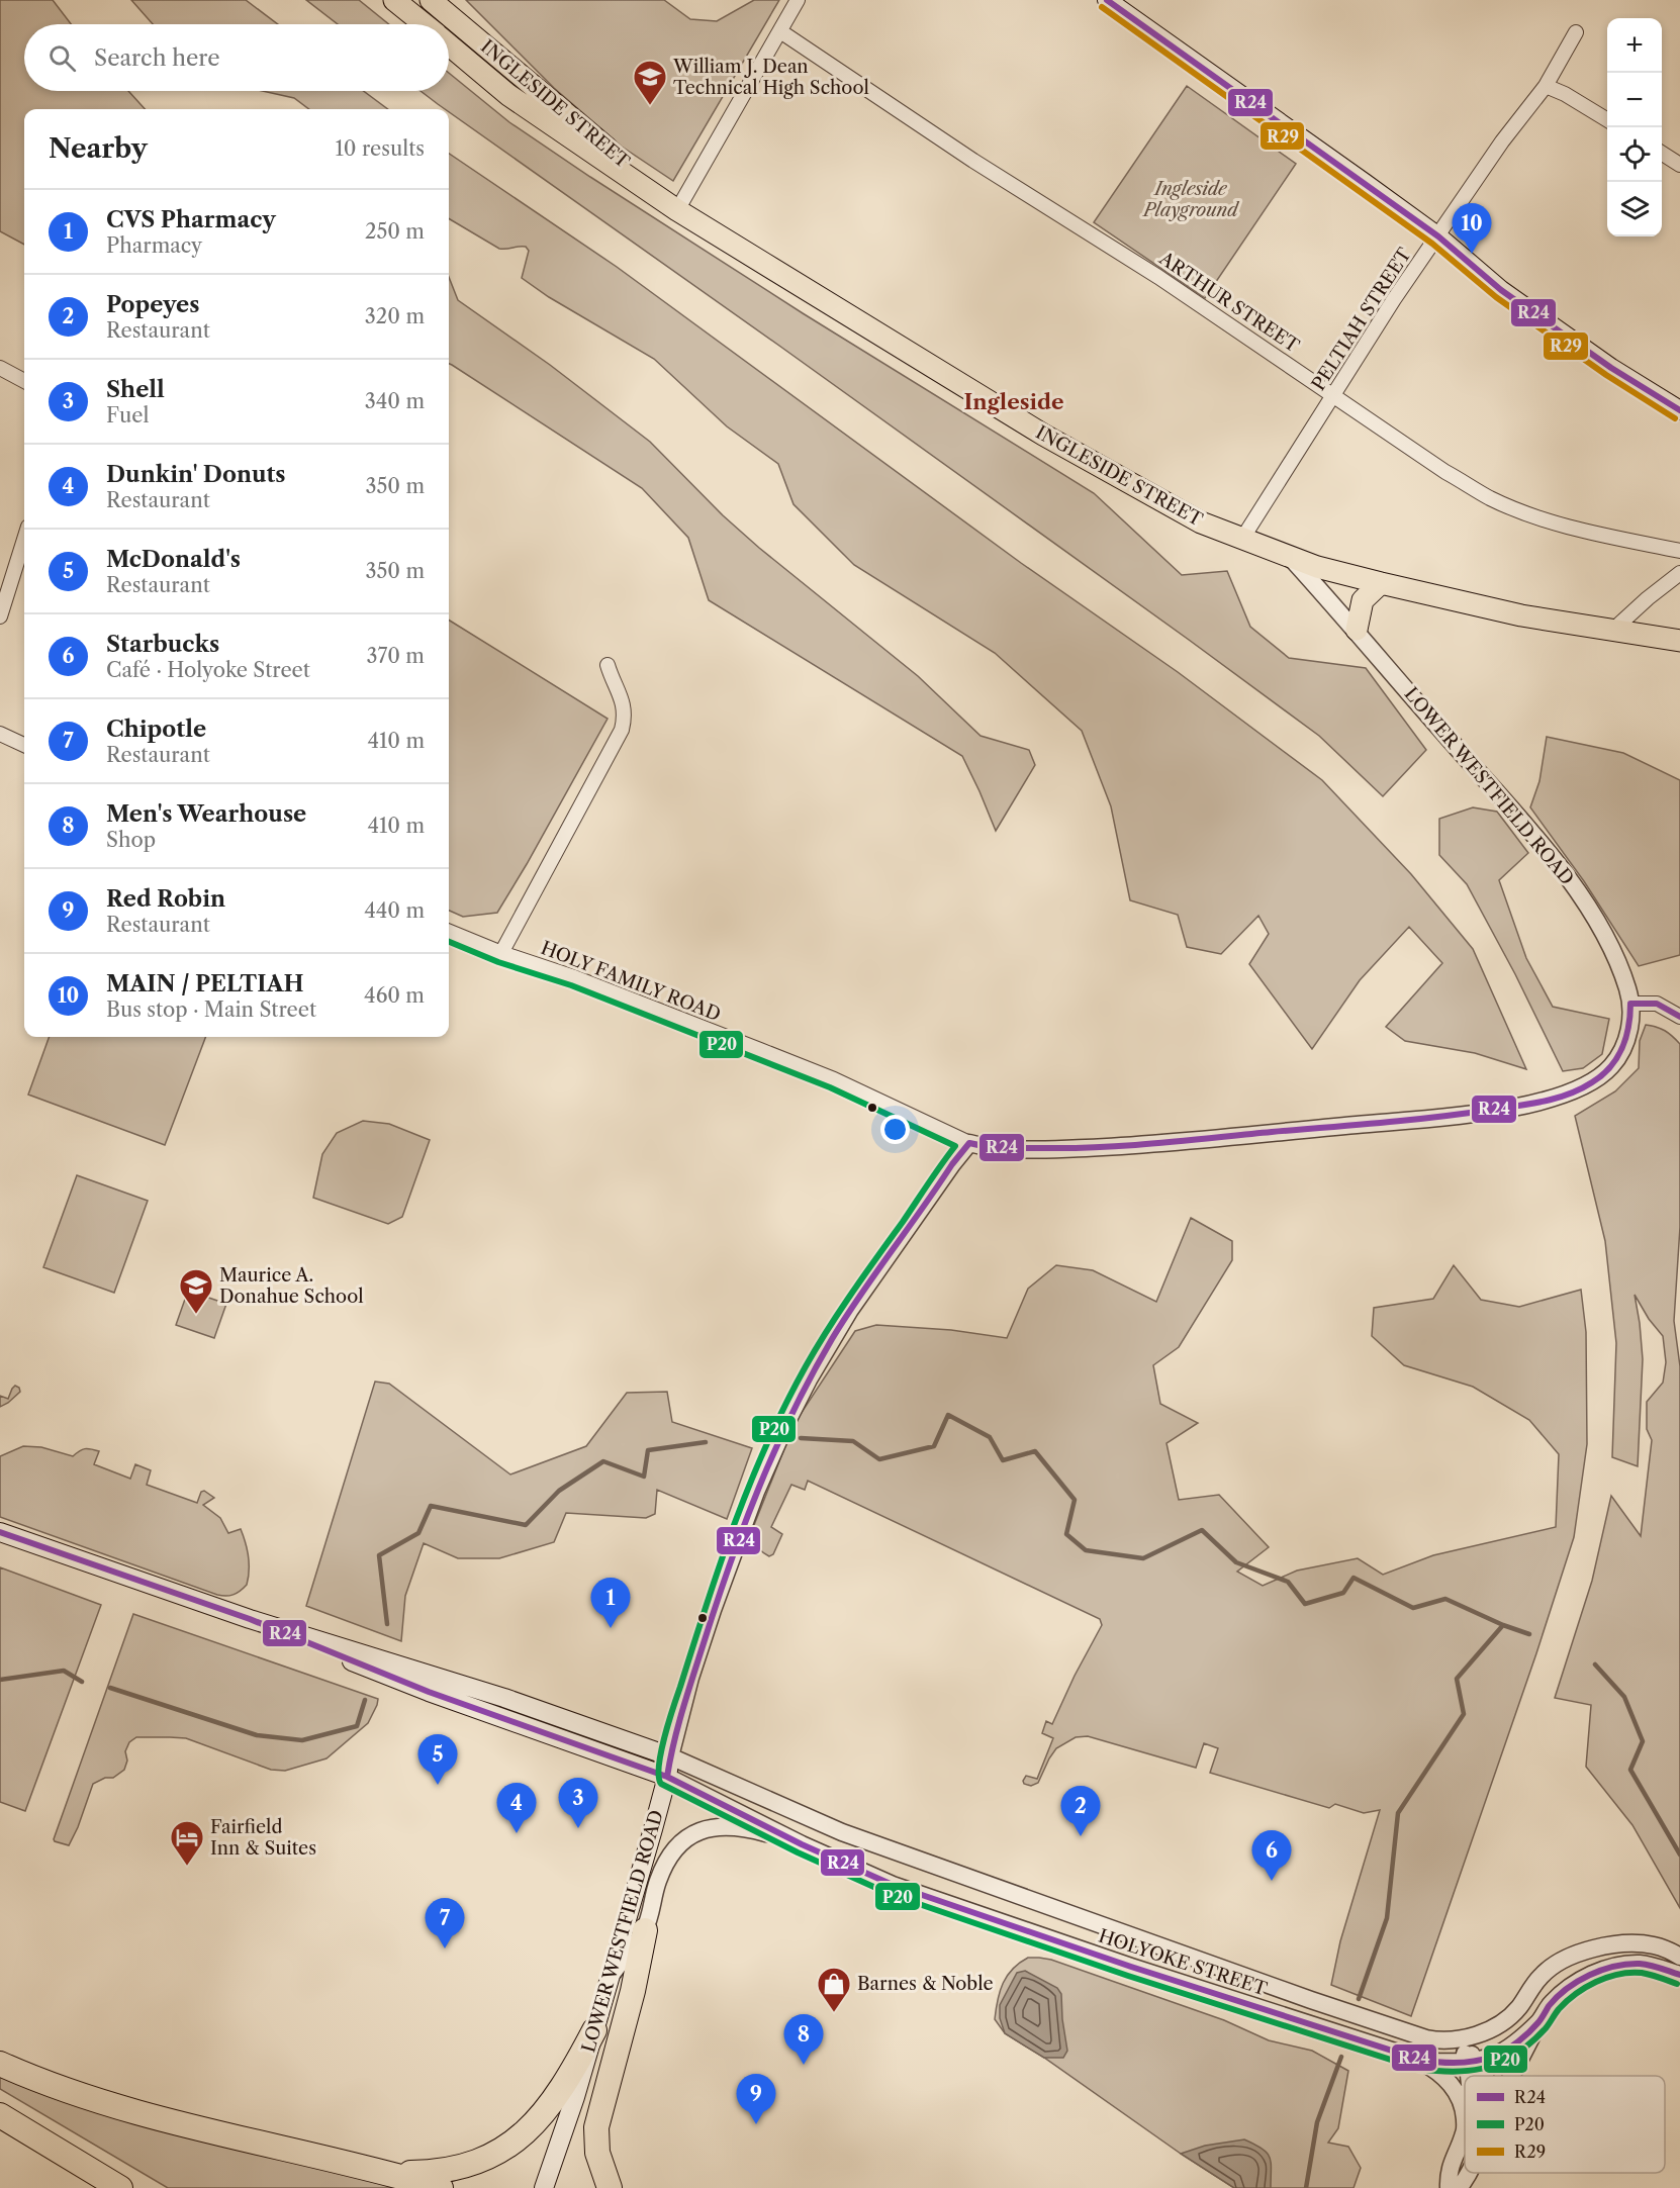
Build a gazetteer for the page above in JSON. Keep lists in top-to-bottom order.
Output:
{
  "streets": {
    "main road": ["INGLESIDE STREET", "LOWER WESTFIELD ROAD"],
    "street": [
      "ARTHUR STREET",
      "PELTIAH STREET",
      "HOLY FAMILY ROAD",
      "HOLYOKE STREET"
    ]
  },
  "crossings": [
    ["INGLESIDE STREET", "PELTIAH STREET"],
    ["INGLESIDE STREET", "LOWER WESTFIELD ROAD"],
    ["ARTHUR STREET", "PELTIAH STREET"],
    ["LOWER WESTFIELD ROAD", "HOLY FAMILY ROAD"],
    ["LOWER WESTFIELD ROAD", "HOLYOKE STREET"]
  ],
  "districts": ["Ingleside"],
  "parks": ["Ingleside Playground"],
  "places": {
    "school or university": ["William J. Dean Technical High School", "Maurice A. Donahue School"],
    "hotel": ["Fairfield Inn & Suites"],
    "shop": ["Barnes & Noble"]
  },
  "lines": ["transit line R24", "transit line R29", "transit line P20"],
  "legend": ["R24", "P20", "R29"],
  "page": {
    "map_buttons": ["+", "−"],
    "search": "Search here",
    "heading": ["Nearby", "10 results"],
    "list": [
      {
        "mark": "1",
        "name": "CVS Pharmacy",
        "note": "Pharmacy",
        "value": "250 m"
      },
      {
        "mark": "2",
        "name": "Popeyes",
        "note": "Restaurant",
        "value": "320 m"
      },
      {
        "mark": "3",
        "name": "Shell",
        "note": "Fuel",
        "value": "340 m"
      },
      {
        "mark": "4",
        "name": "Dunkin' Donuts",
        "note": "Restaurant",
        "value": "350 m"
      },
      {
        "mark": "5",
        "name": "McDonald's",
        "note": "Restaurant",
        "value": "350 m"
      },
      {
        "mark": "6",
        "name": "Starbucks",
        "note": "Café · Holyoke Street",
        "value": "370 m"
      },
      {
        "mark": "7",
        "name": "Chipotle",
        "note": "Restaurant",
        "value": "410 m"
      },
      {
        "mark": "8",
        "name": "Men's Wearhouse",
        "note": "Shop",
        "value": "410 m"
      },
      {
        "mark": "9",
        "name": "Red Robin",
        "note": "Restaurant",
        "value": "440 m"
      },
      {
        "mark": "10",
        "name": "MAIN / PELTIAH",
        "note": "Bus stop · Main Street",
        "value": "460 m"
      }
    ],
    "pins": [
      "10",
      "1",
      "5",
      "3",
      "4",
      "2",
      "6",
      "7",
      "8",
      "9"
    ]
  }
}
